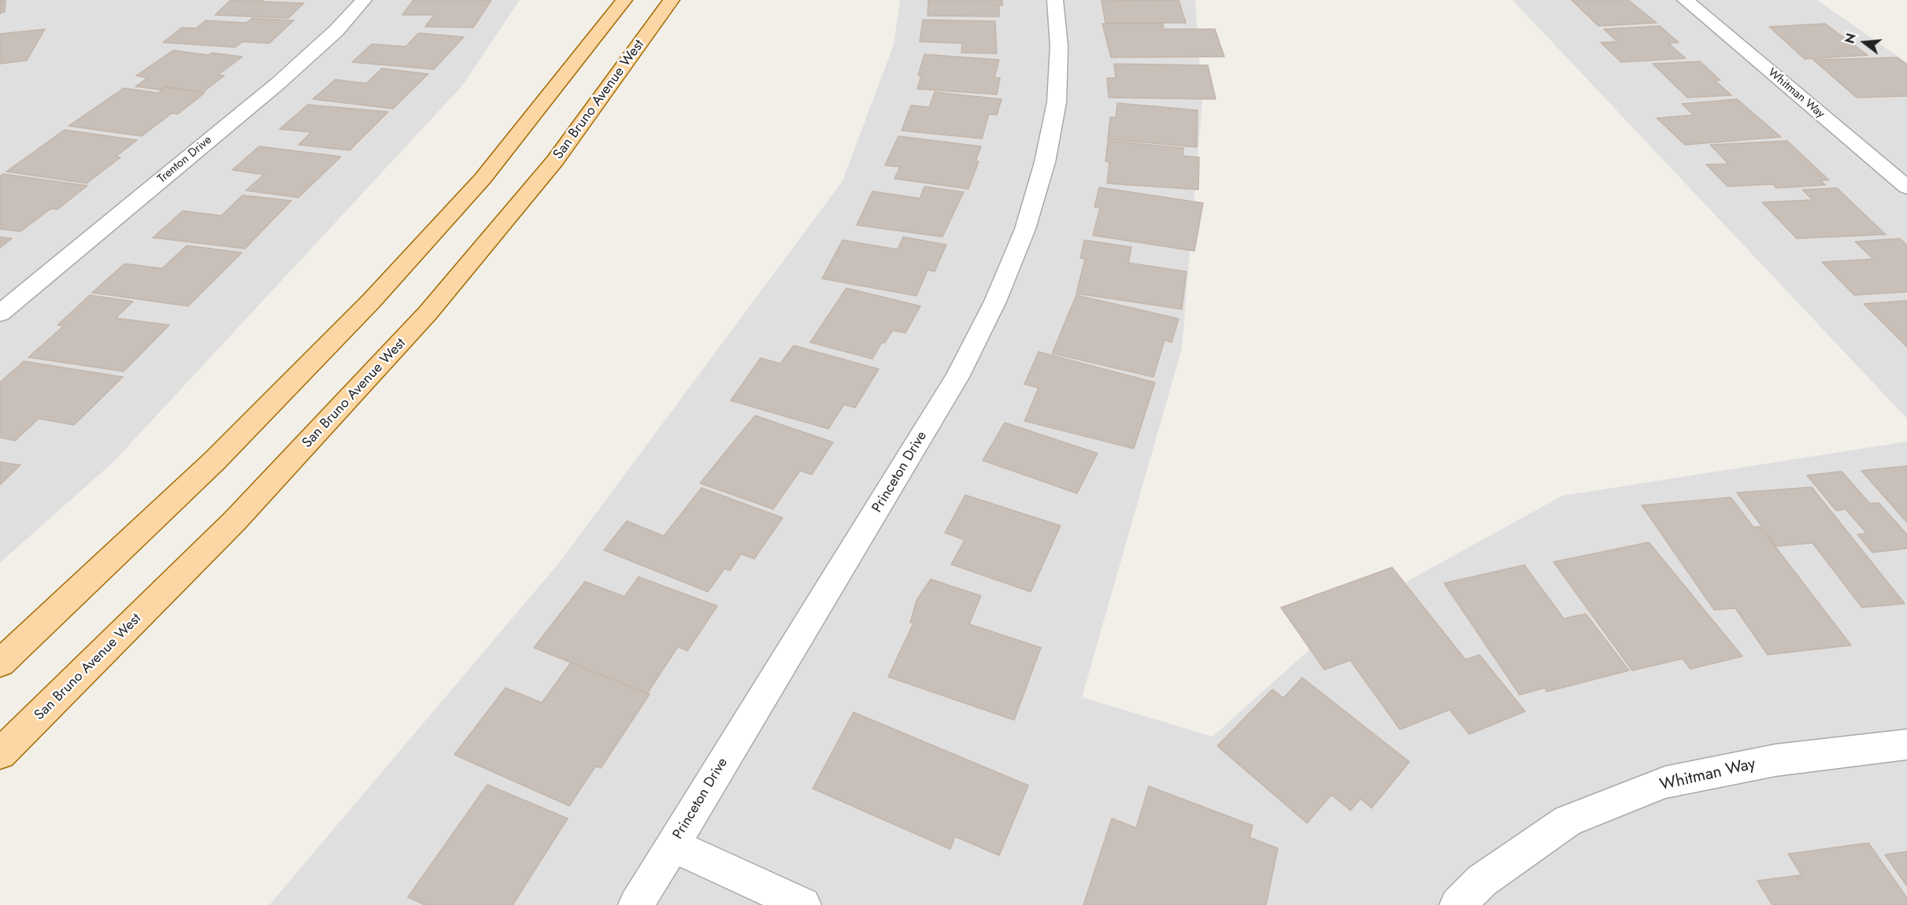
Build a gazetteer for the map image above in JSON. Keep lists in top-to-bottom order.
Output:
{
  "streets": {
    "main road": ["San Bruno Avenue West"],
    "street": ["Whitman Way", "Trenton Drive", "Princeton Drive"]
  },
  "north": "left"
}
